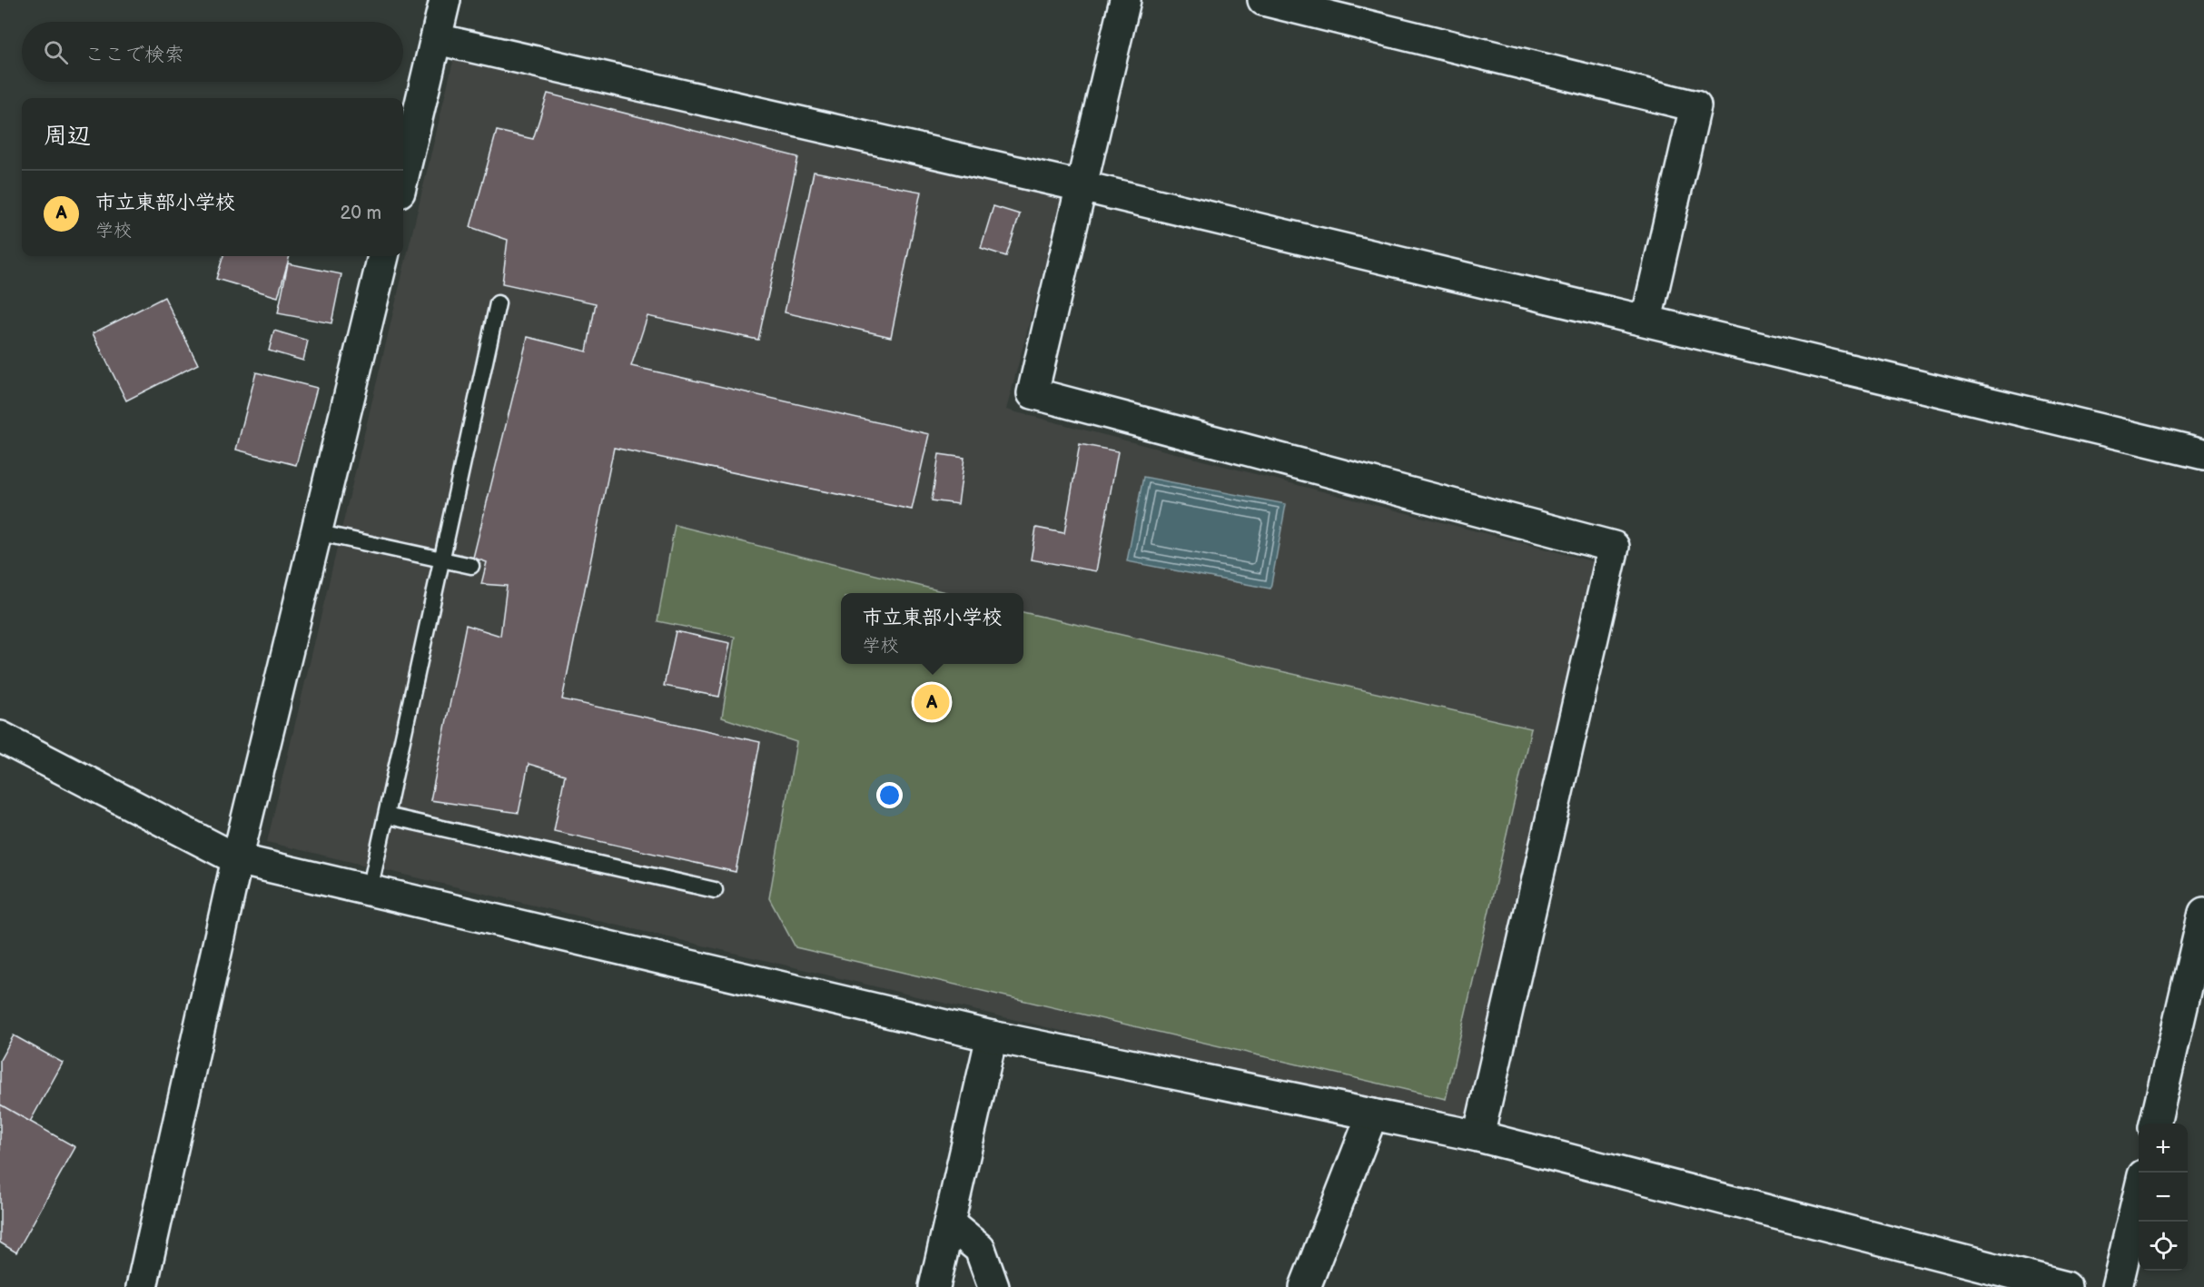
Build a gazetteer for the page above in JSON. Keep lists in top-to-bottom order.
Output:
{
  "page": {
    "search": "ここで検索",
    "heading": "周辺",
    "list": [
      {
        "mark": "A",
        "name": "市立東部小学校",
        "note": "学校",
        "value": "20 m"
      }
    ],
    "popup": ["市立東部小学校", "学校"],
    "pins": "A",
    "map_buttons": ["+", "−"]
  }
}
